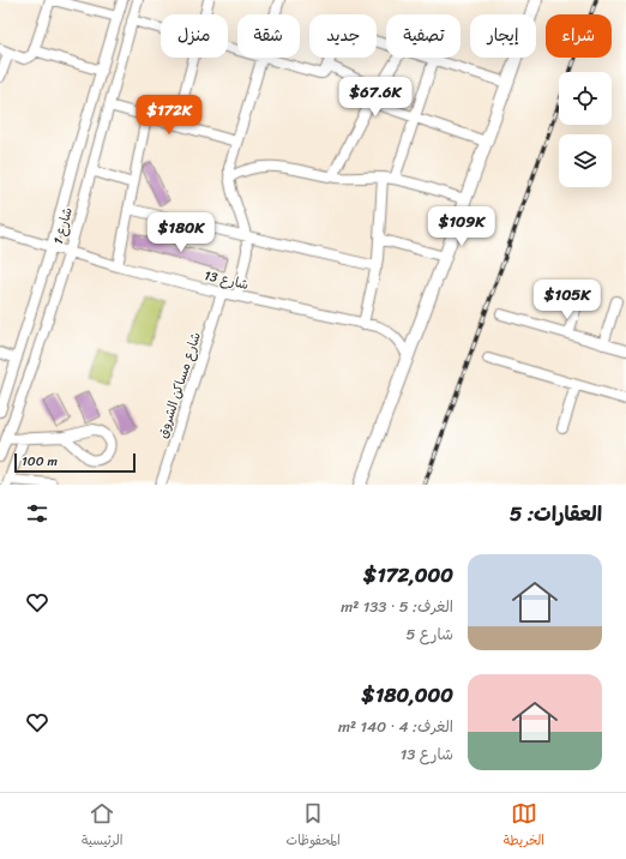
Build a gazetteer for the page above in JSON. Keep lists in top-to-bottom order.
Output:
{
  "streets": {
    "street": ["شارع 1", "شارع 13", "شارع مساكن الشروق"]
  },
  "crossings": [
    ["شارع 1", "شارع 13"],
    ["شارع 13", "شارع مساكن الشروق"]
  ],
  "scale_bar": "100 m",
  "page": {
    "chip": [
      "شراء",
      "إيجار",
      "تصفية",
      "جديد",
      "شقة",
      "منزل"
    ],
    "price": [
      "$67.6K",
      "$172K",
      "$109K",
      "$180K",
      "$105K"
    ],
    "scale": "100 m",
    "heading": "العقارات: 5",
    "list": [
      {
        "name": "$172,000",
        "note": "الغرف: 5 · 133 m² · شارع 5"
      },
      {
        "name": "$180,000",
        "note": "الغرف: 4 · 140 m² · شارع 13"
      }
    ],
    "tabs": ["الخريطة", "المحفوظات", "الرئيسية"]
  }
}
